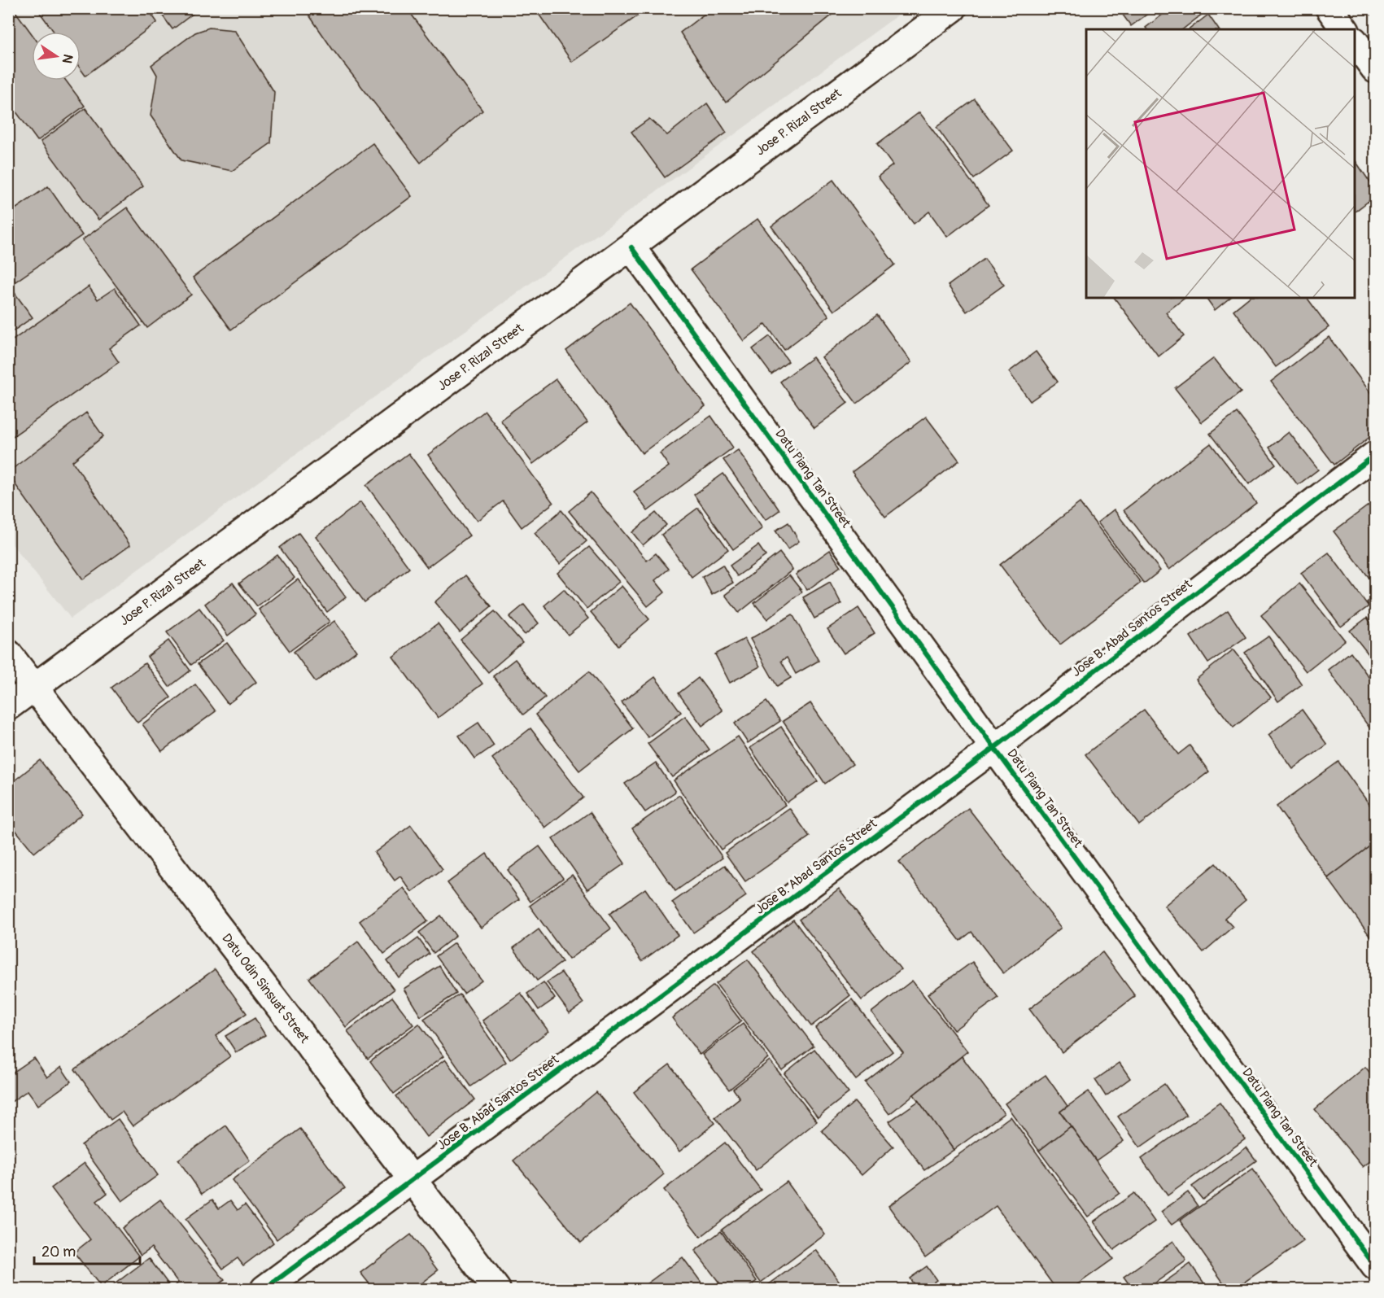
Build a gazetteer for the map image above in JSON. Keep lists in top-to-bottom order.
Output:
{
  "streets": {
    "street": [
      "Jose P. Rizal Street",
      "Datu Piang Tan Street",
      "Jose B. Abad Santos Street",
      "Datu Odin Sinsuat Street"
    ]
  },
  "crossings": [
    ["Jose P. Rizal Street", "Datu Piang Tan Street"],
    ["Jose P. Rizal Street", "Datu Odin Sinsuat Street"],
    ["Datu Piang Tan Street", "Jose B. Abad Santos Street"],
    ["Jose B. Abad Santos Street", "Datu Odin Sinsuat Street"]
  ],
  "scale_bar": "20 m",
  "north": "right"
}
